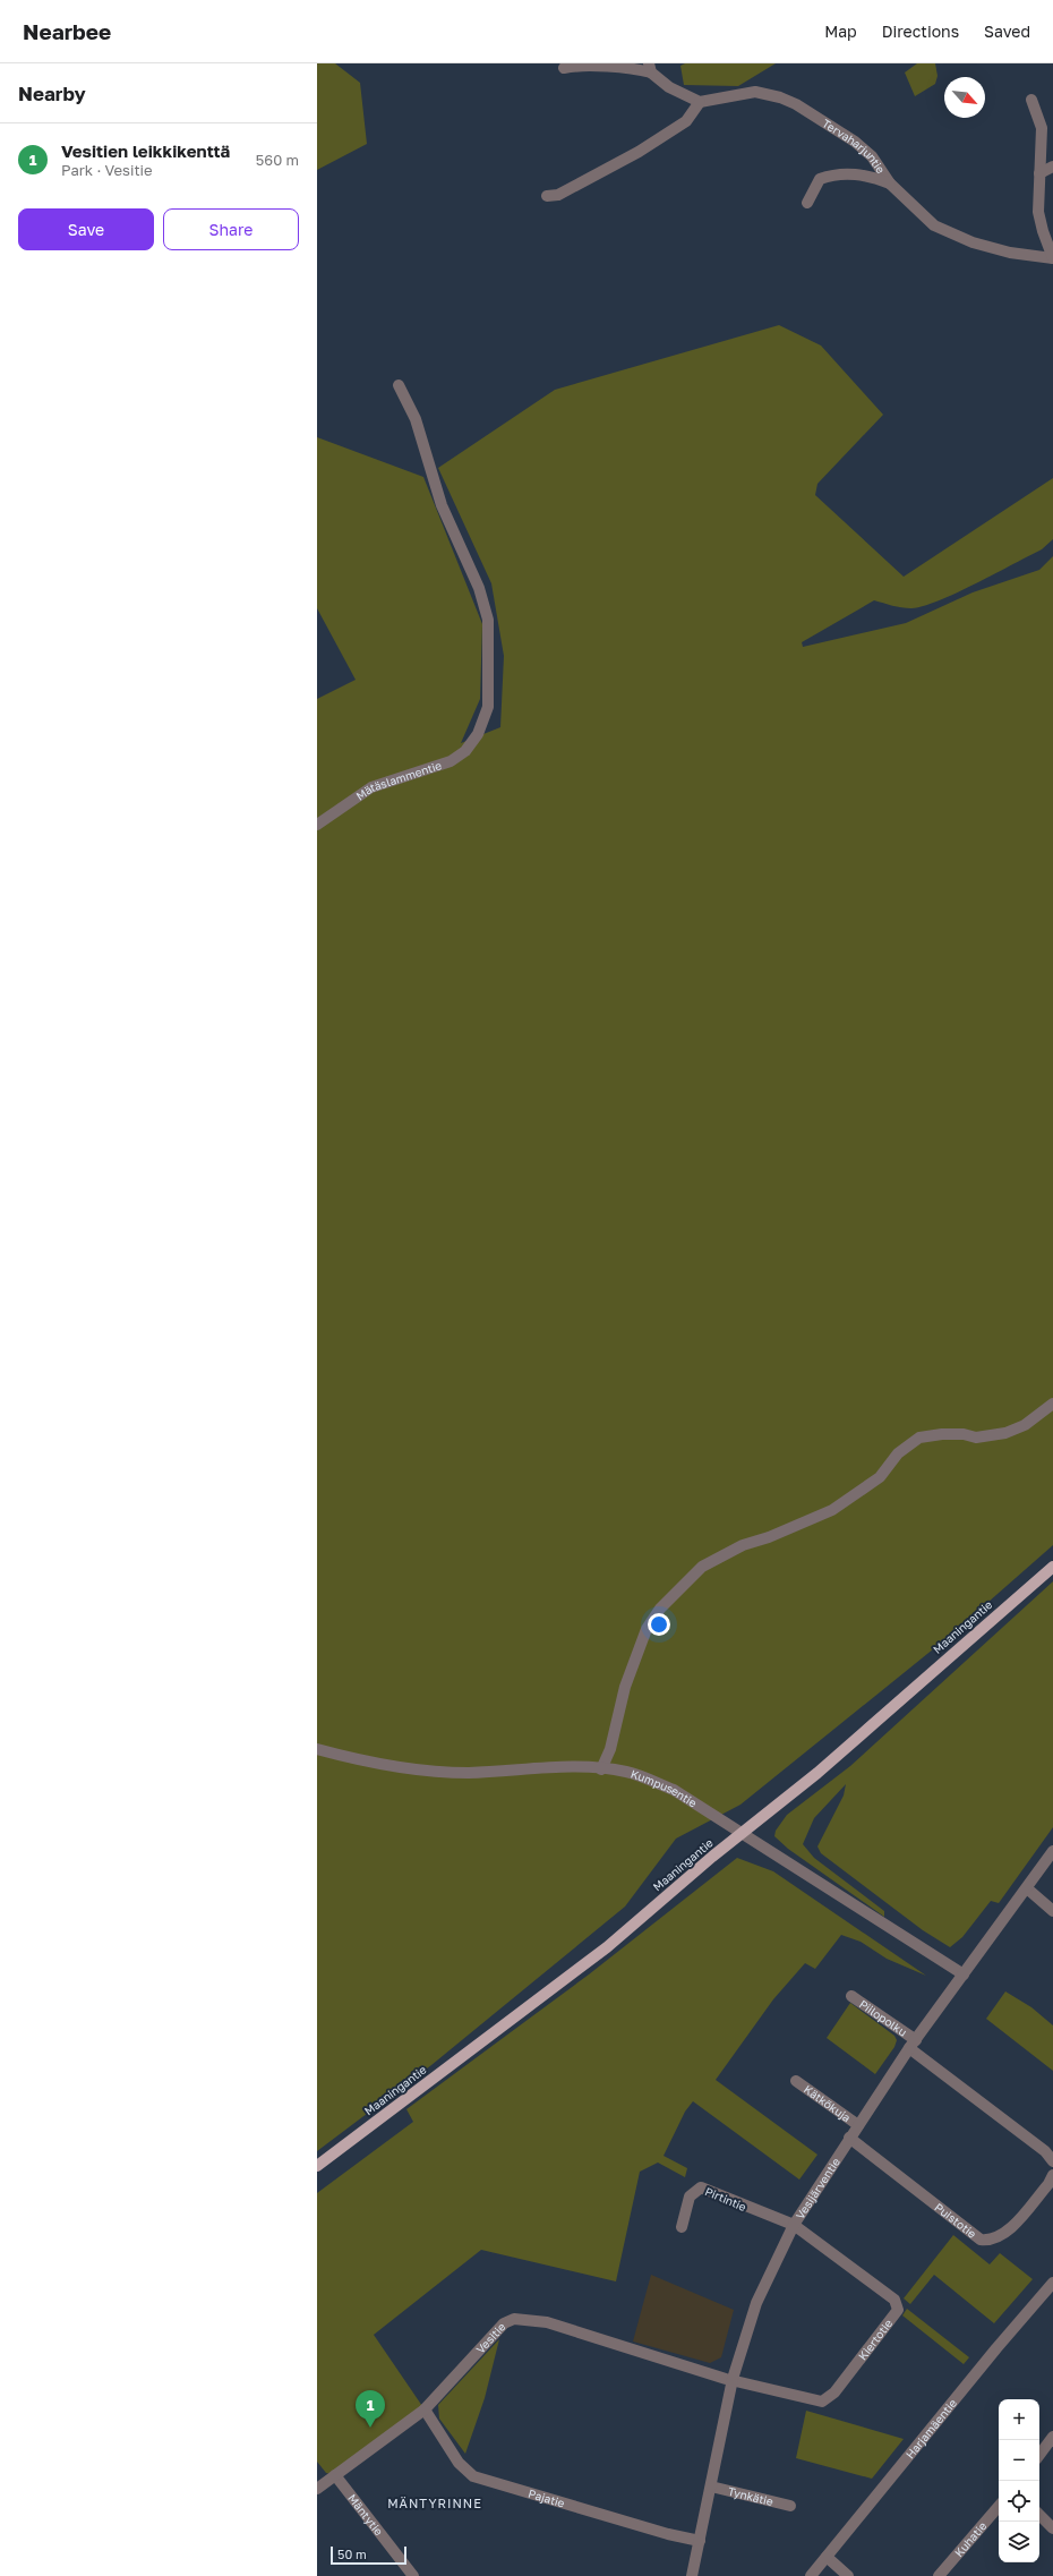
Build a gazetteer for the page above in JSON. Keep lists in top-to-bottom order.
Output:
{
  "streets": {
    "main road": ["Maaningantie"],
    "street": [
      "Tervaharjuntie",
      "Mätäslammentie",
      "Kumpusentie",
      "Piilopolku",
      "Kätkökuja",
      "Vesijärventie",
      "Pirtintie",
      "Puistotie",
      "Vesitie",
      "Kiertotie",
      "Harjamäentie",
      "Tynkätie",
      "Pajatie",
      "Mäntytie",
      "Kuhatie"
    ]
  },
  "crossings": [
    ["Maaningantie", "Kumpusentie"],
    ["Kumpusentie", "Vesijärventie"],
    ["Piilopolku", "Vesijärventie"],
    ["Kätkökuja", "Vesijärventie"],
    ["Vesijärventie", "Pirtintie"],
    ["Vesijärventie", "Puistotie"],
    ["Vesijärventie", "Vesitie"],
    ["Vesijärventie", "Kiertotie"],
    ["Vesijärventie", "Tynkätie"],
    ["Vesijärventie", "Pajatie"],
    ["Pirtintie", "Kiertotie"],
    ["Vesitie", "Kiertotie"],
    ["Vesitie", "Pajatie"],
    ["Vesitie", "Mäntytie"]
  ],
  "districts": ["MÄNTYRINNE"],
  "scale_bar": "50 m",
  "north": "bottom right",
  "page": {
    "header": "Nearbee",
    "nav": ["Map", "Directions", "Saved"],
    "heading": "Nearby",
    "list": [
      {
        "mark": "1",
        "name": "Vesitien leikkikenttä",
        "note": "Park · Vesitie",
        "value": "560 m"
      }
    ],
    "buttons": ["Save", "Share"],
    "pins": "1",
    "map_buttons": ["+", "−"],
    "scale": "50 m"
  }
}
